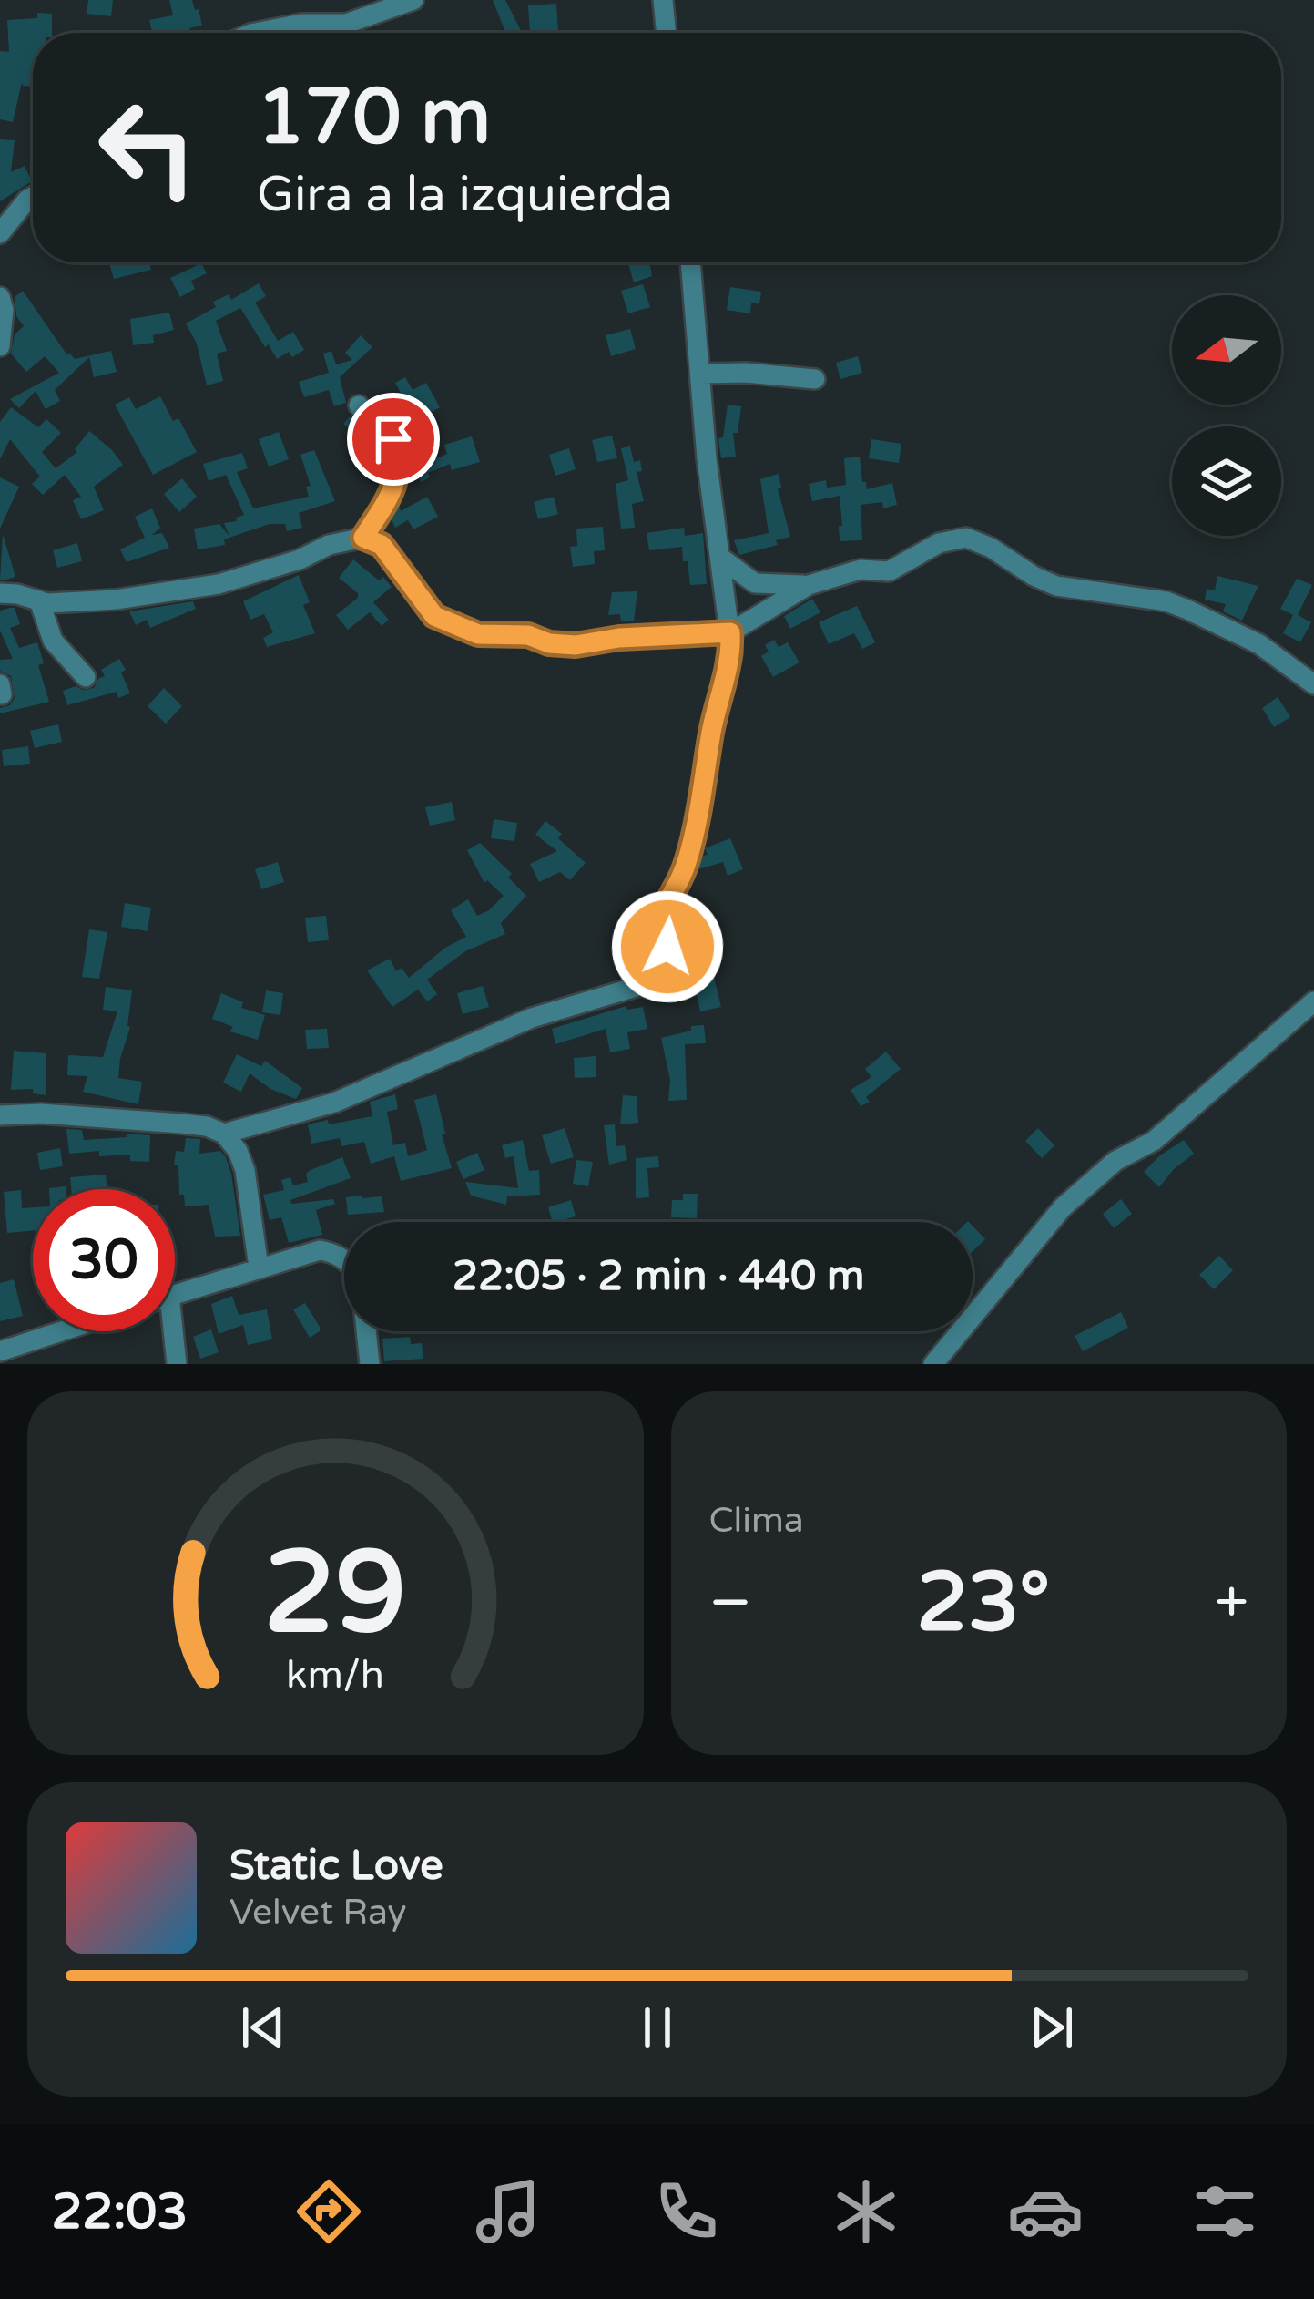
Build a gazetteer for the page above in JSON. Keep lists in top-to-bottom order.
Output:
{
  "north": "left",
  "page": {
    "turn": ["170 m", "Gira a la izquierda"],
    "limit": "30",
    "trip": "22:05 · 2 min · 440 m",
    "tile": "Clima",
    "heat": ["−", "23°", "+"],
    "song": ["Static Love", "Velvet Ray"],
    "tabs": "22:03",
    "gauge": ["29", "km/h"]
  }
}
